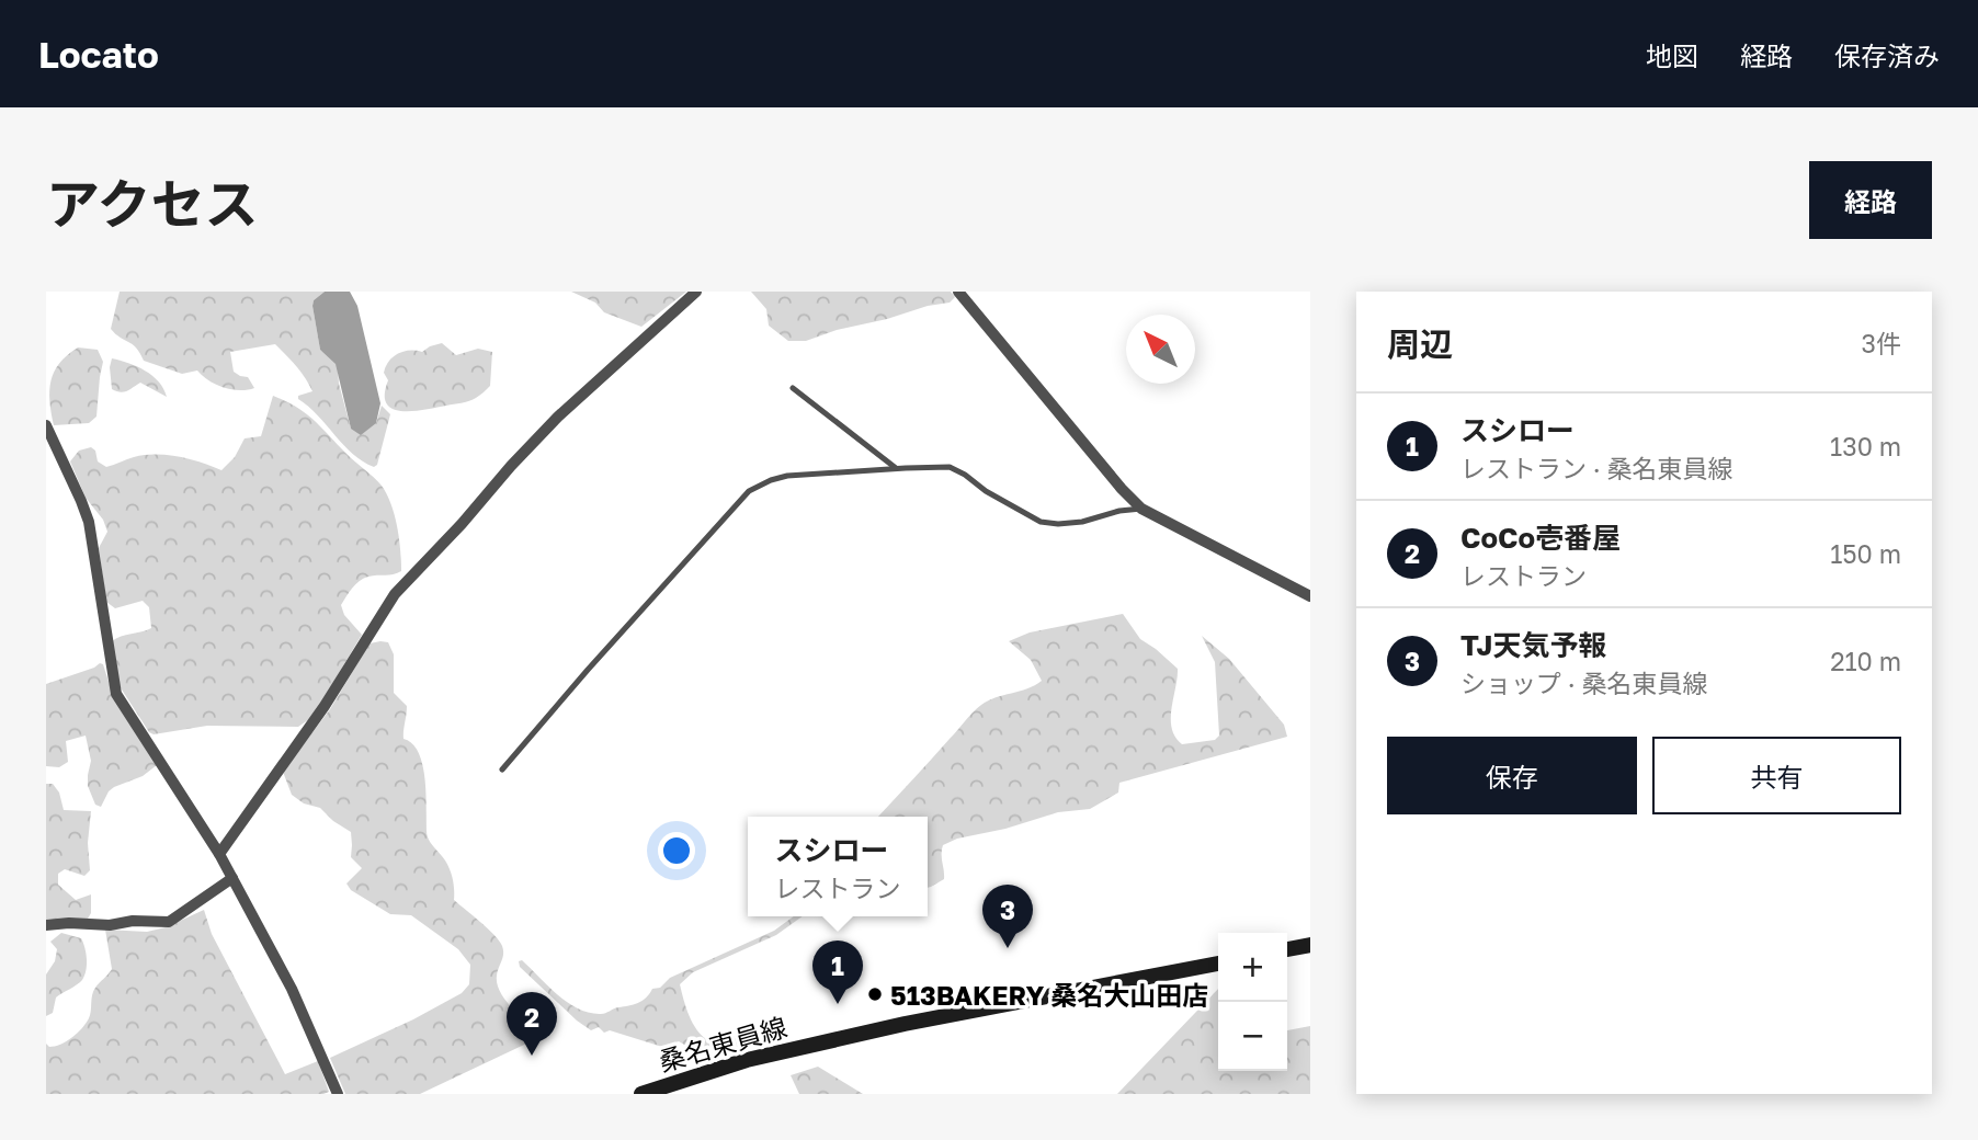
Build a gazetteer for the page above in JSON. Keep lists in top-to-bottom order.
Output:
{
  "streets": {
    "main road": ["桑名東員線"]
  },
  "places": ["513BAKERY 桑名大山田店"],
  "north": "top left",
  "page": {
    "header": "Locato",
    "nav": ["地図", "経路", "保存済み"],
    "title": "アクセス",
    "buttons": [
      "経路",
      ["保存", "共有"]
    ],
    "heading": ["周辺", "3件"],
    "list": [
      {
        "mark": "1",
        "name": "スシロー",
        "note": "レストラン · 桑名東員線",
        "value": "130 m"
      },
      {
        "mark": "2",
        "name": "CoCo壱番屋",
        "note": "レストラン",
        "value": "150 m"
      },
      {
        "mark": "3",
        "name": "TJ天気予報",
        "note": "ショップ · 桑名東員線",
        "value": "210 m"
      }
    ],
    "popup": ["スシロー", "レストラン"],
    "pins": ["3", "1", "2"],
    "map_buttons": ["+", "−"]
  }
}
